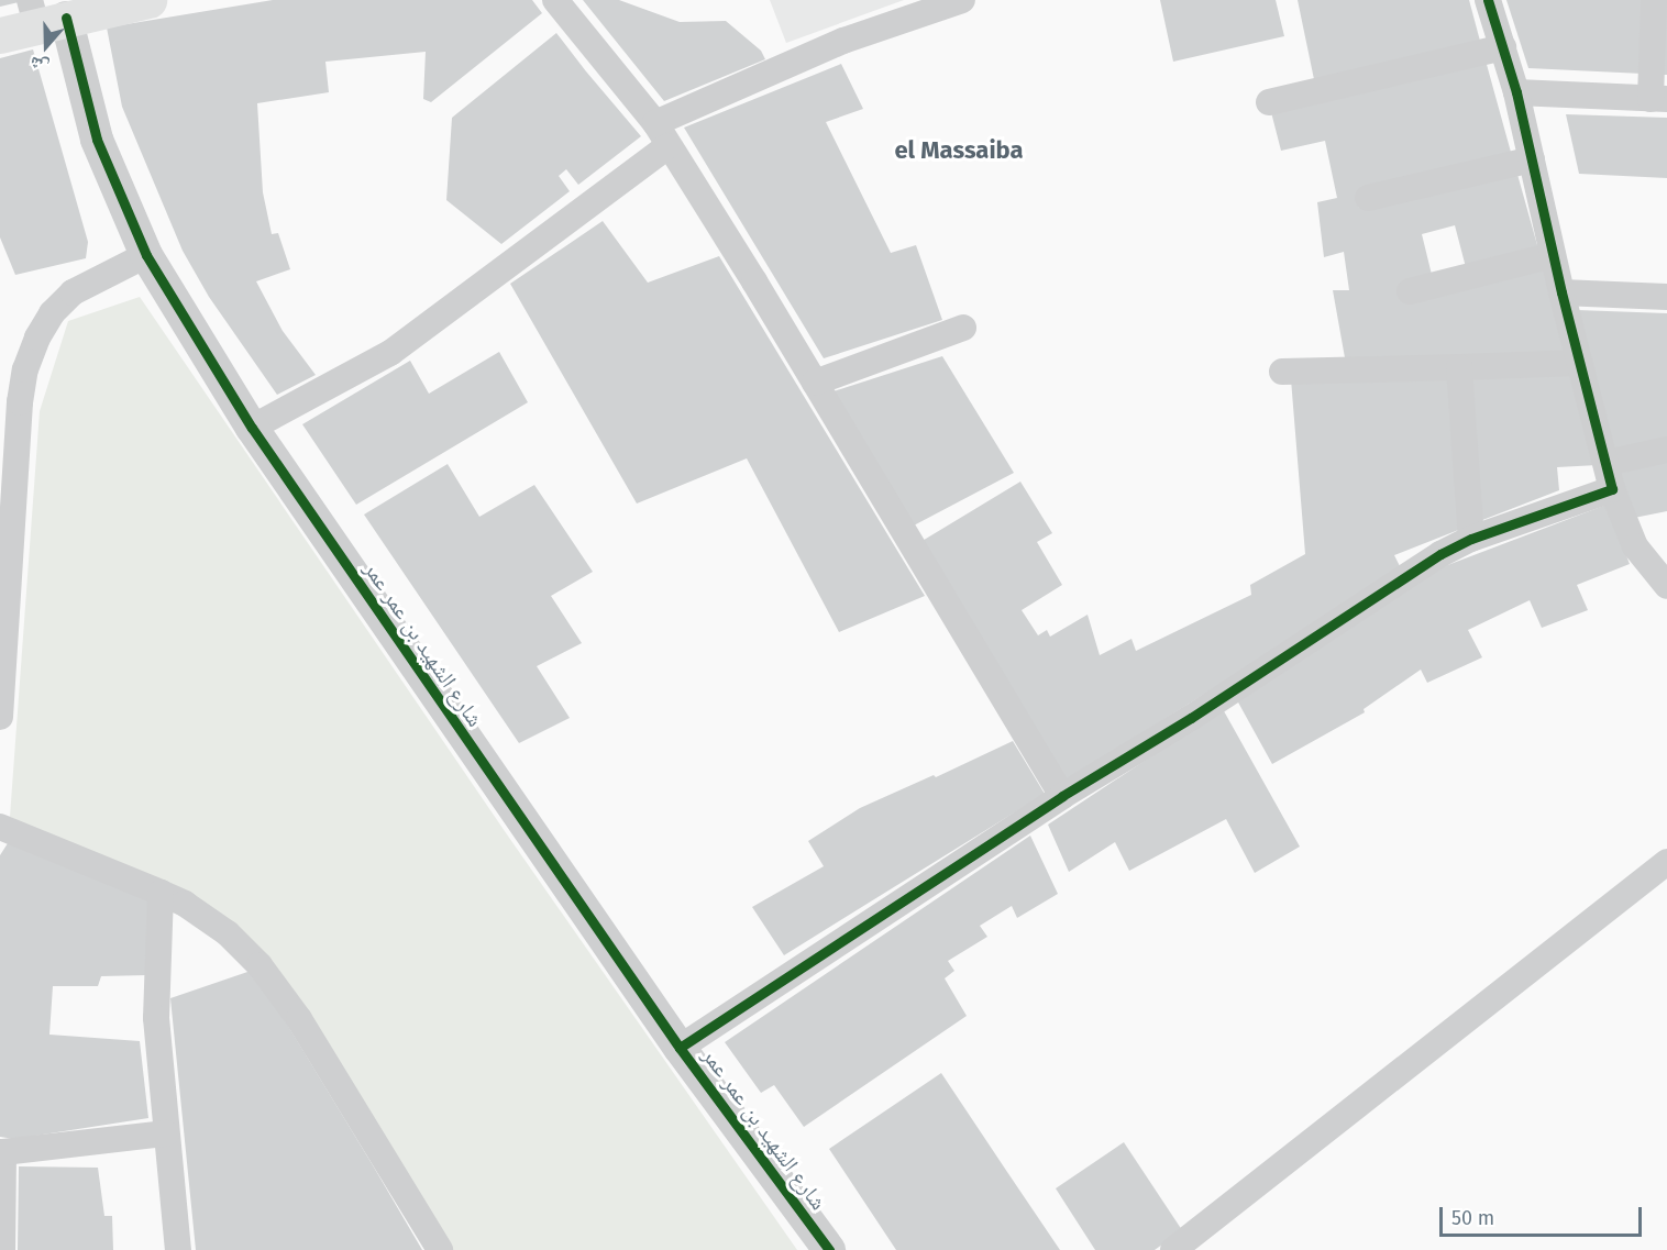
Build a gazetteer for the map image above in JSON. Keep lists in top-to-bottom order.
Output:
{
  "streets": {
    "street": ["شارع الشهيد بن عمر عمر"]
  },
  "districts": ["el Massaiba"],
  "scale_bar": "50 m",
  "north": "bottom"
}
